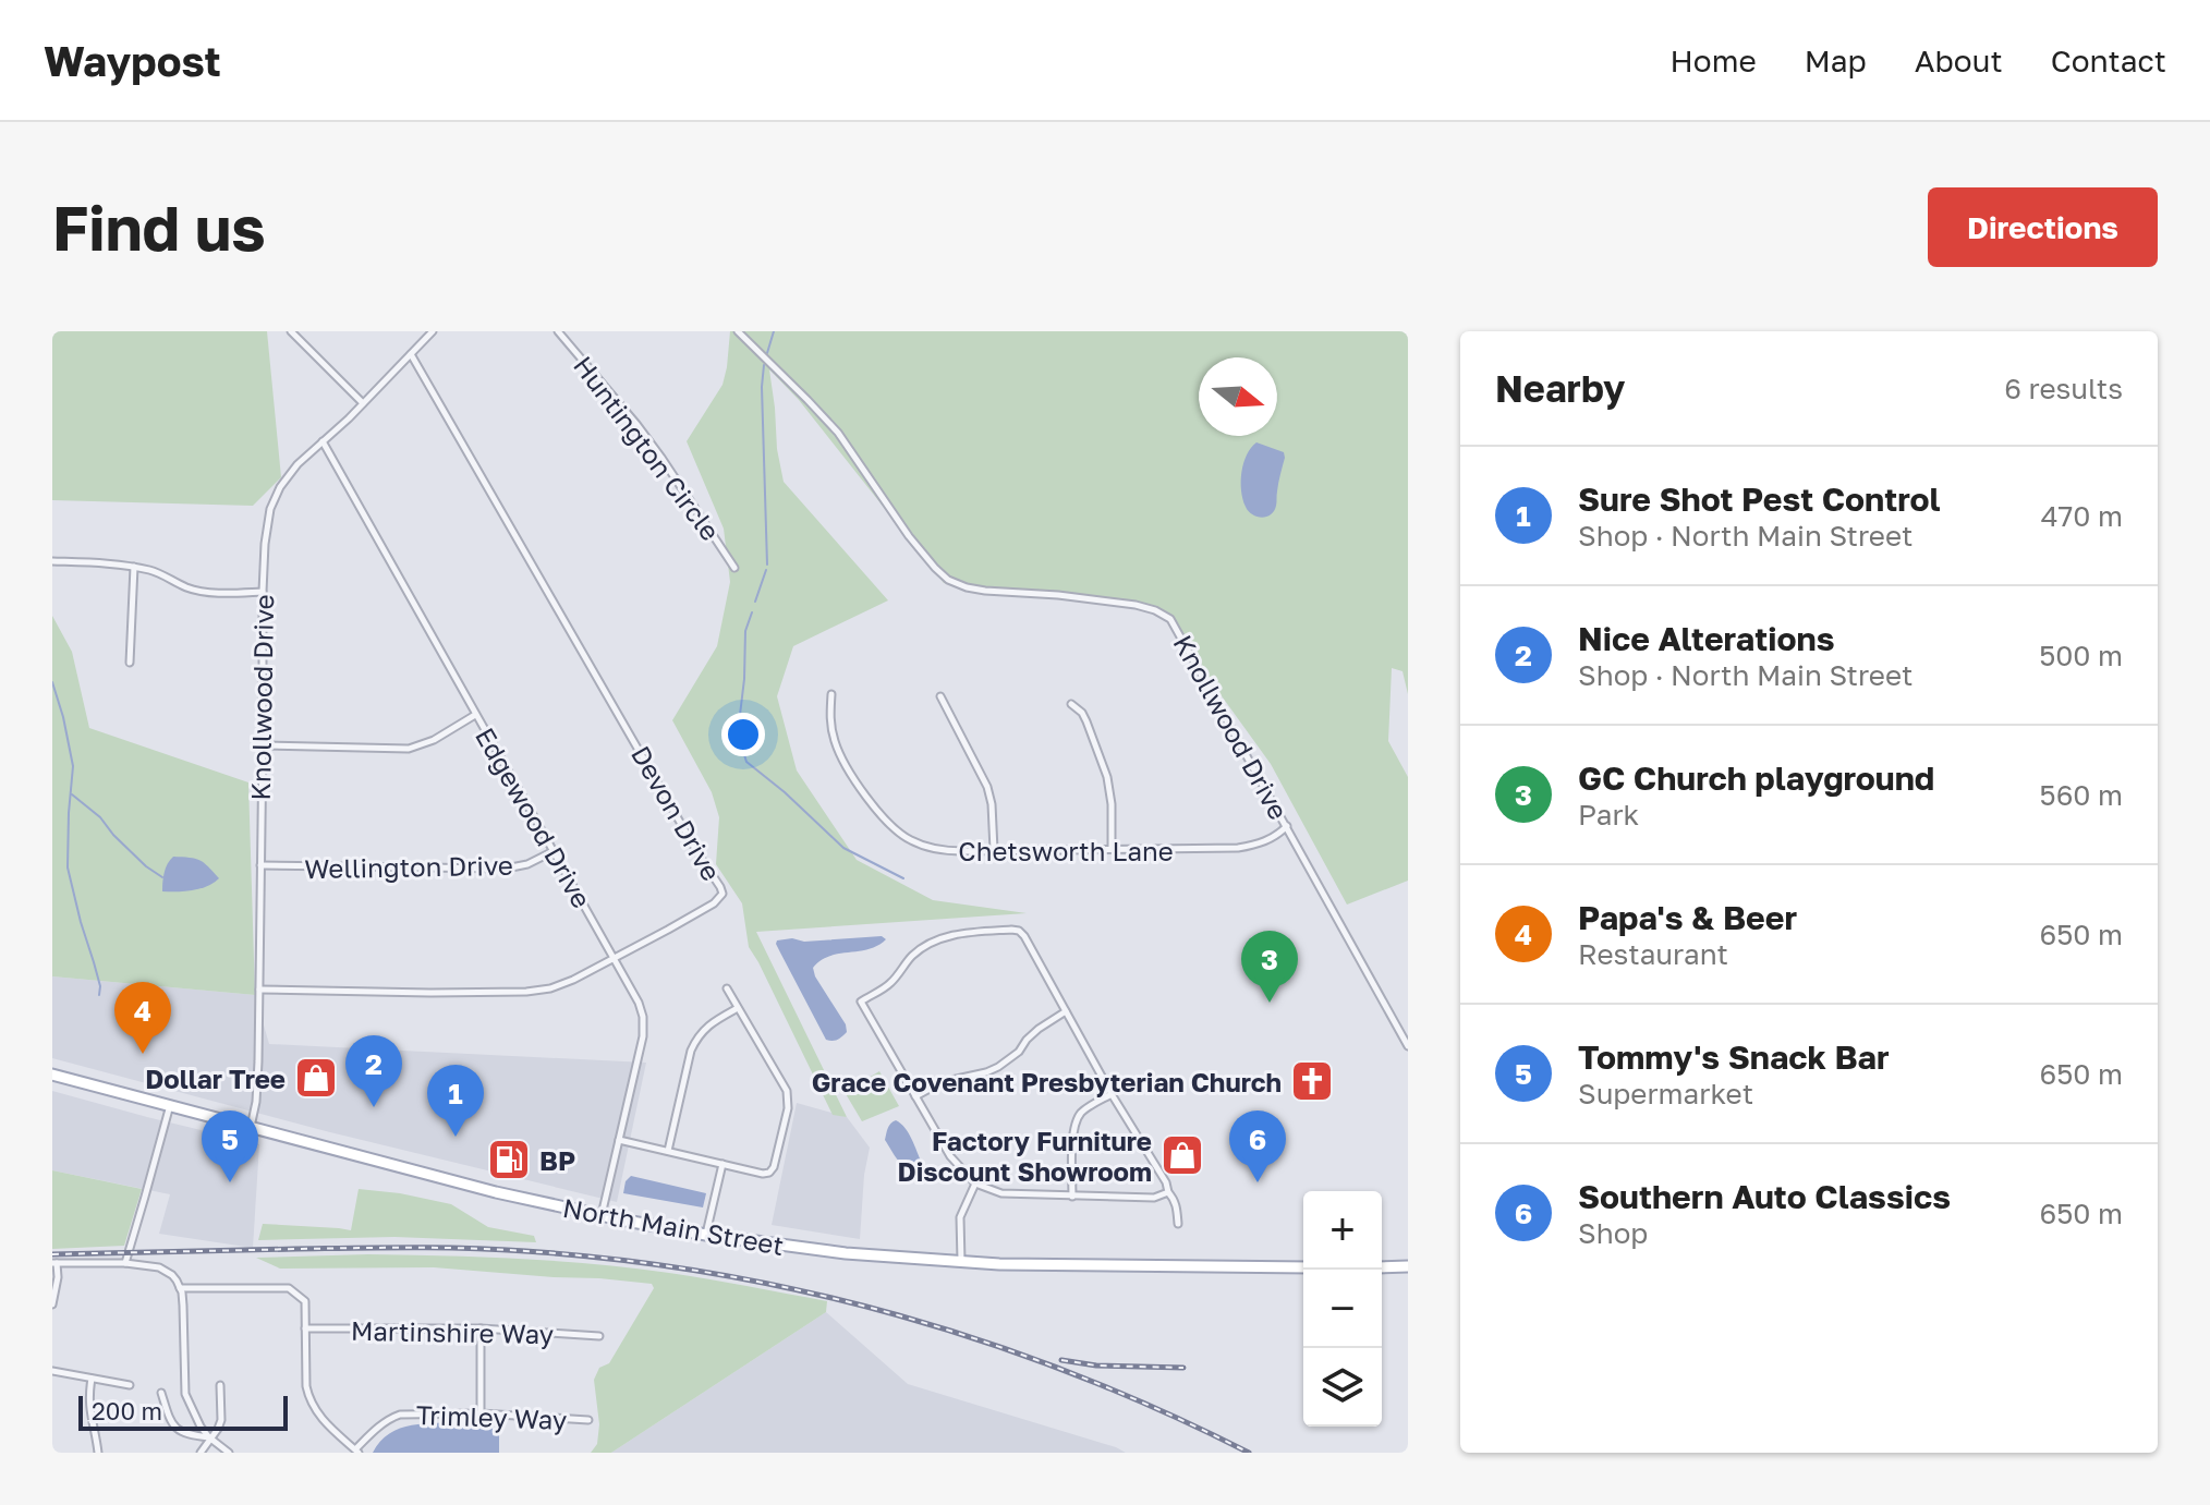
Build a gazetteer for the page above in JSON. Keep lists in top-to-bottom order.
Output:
{
  "streets": {
    "main road": ["North Main Street"],
    "street": [
      "Huntington Circle",
      "Knollwood Drive",
      "Devon Drive",
      "Edgewood Drive",
      "Chetsworth Lane",
      "Wellington Drive",
      "Martinshire Way",
      "Trimley Way"
    ]
  },
  "crossings": [
    ["Knollwood Drive", "Devon Drive"],
    ["Knollwood Drive", "Edgewood Drive"],
    ["Knollwood Drive", "Chetsworth Lane"],
    ["Knollwood Drive", "Wellington Drive"],
    ["Knollwood Drive", "North Main Street"],
    ["Devon Drive", "Edgewood Drive"],
    ["Edgewood Drive", "Wellington Drive"],
    ["Edgewood Drive", "North Main Street"]
  ],
  "places": {
    "shop": ["Dollar Tree", "Factory Furniture Discount Showroom"],
    "church": ["Grace Covenant Presbyterian Church"],
    "fuel station": ["BP"]
  },
  "scale_bar": "200 m",
  "north": "right",
  "page": {
    "header": "Waypost",
    "nav": [
      "Home",
      "Map",
      "About",
      "Contact"
    ],
    "buttons": "Directions",
    "title": "Find us",
    "heading": ["Nearby", "6 results"],
    "list": [
      {
        "mark": "1",
        "name": "Sure Shot Pest Control",
        "note": "Shop · North Main Street",
        "value": "470 m"
      },
      {
        "mark": "2",
        "name": "Nice Alterations",
        "note": "Shop · North Main Street",
        "value": "500 m"
      },
      {
        "mark": "3",
        "name": "GC Church playground",
        "note": "Park",
        "value": "560 m"
      },
      {
        "mark": "4",
        "name": "Papa's & Beer",
        "note": "Restaurant",
        "value": "650 m"
      },
      {
        "mark": "5",
        "name": "Tommy's Snack Bar",
        "note": "Supermarket",
        "value": "650 m"
      },
      {
        "mark": "6",
        "name": "Southern Auto Classics",
        "note": "Shop",
        "value": "650 m"
      }
    ],
    "pins": [
      "3",
      "4",
      "2",
      "1",
      "5",
      "6"
    ],
    "map_buttons": ["+", "−"],
    "scale": "200 m"
  }
}
